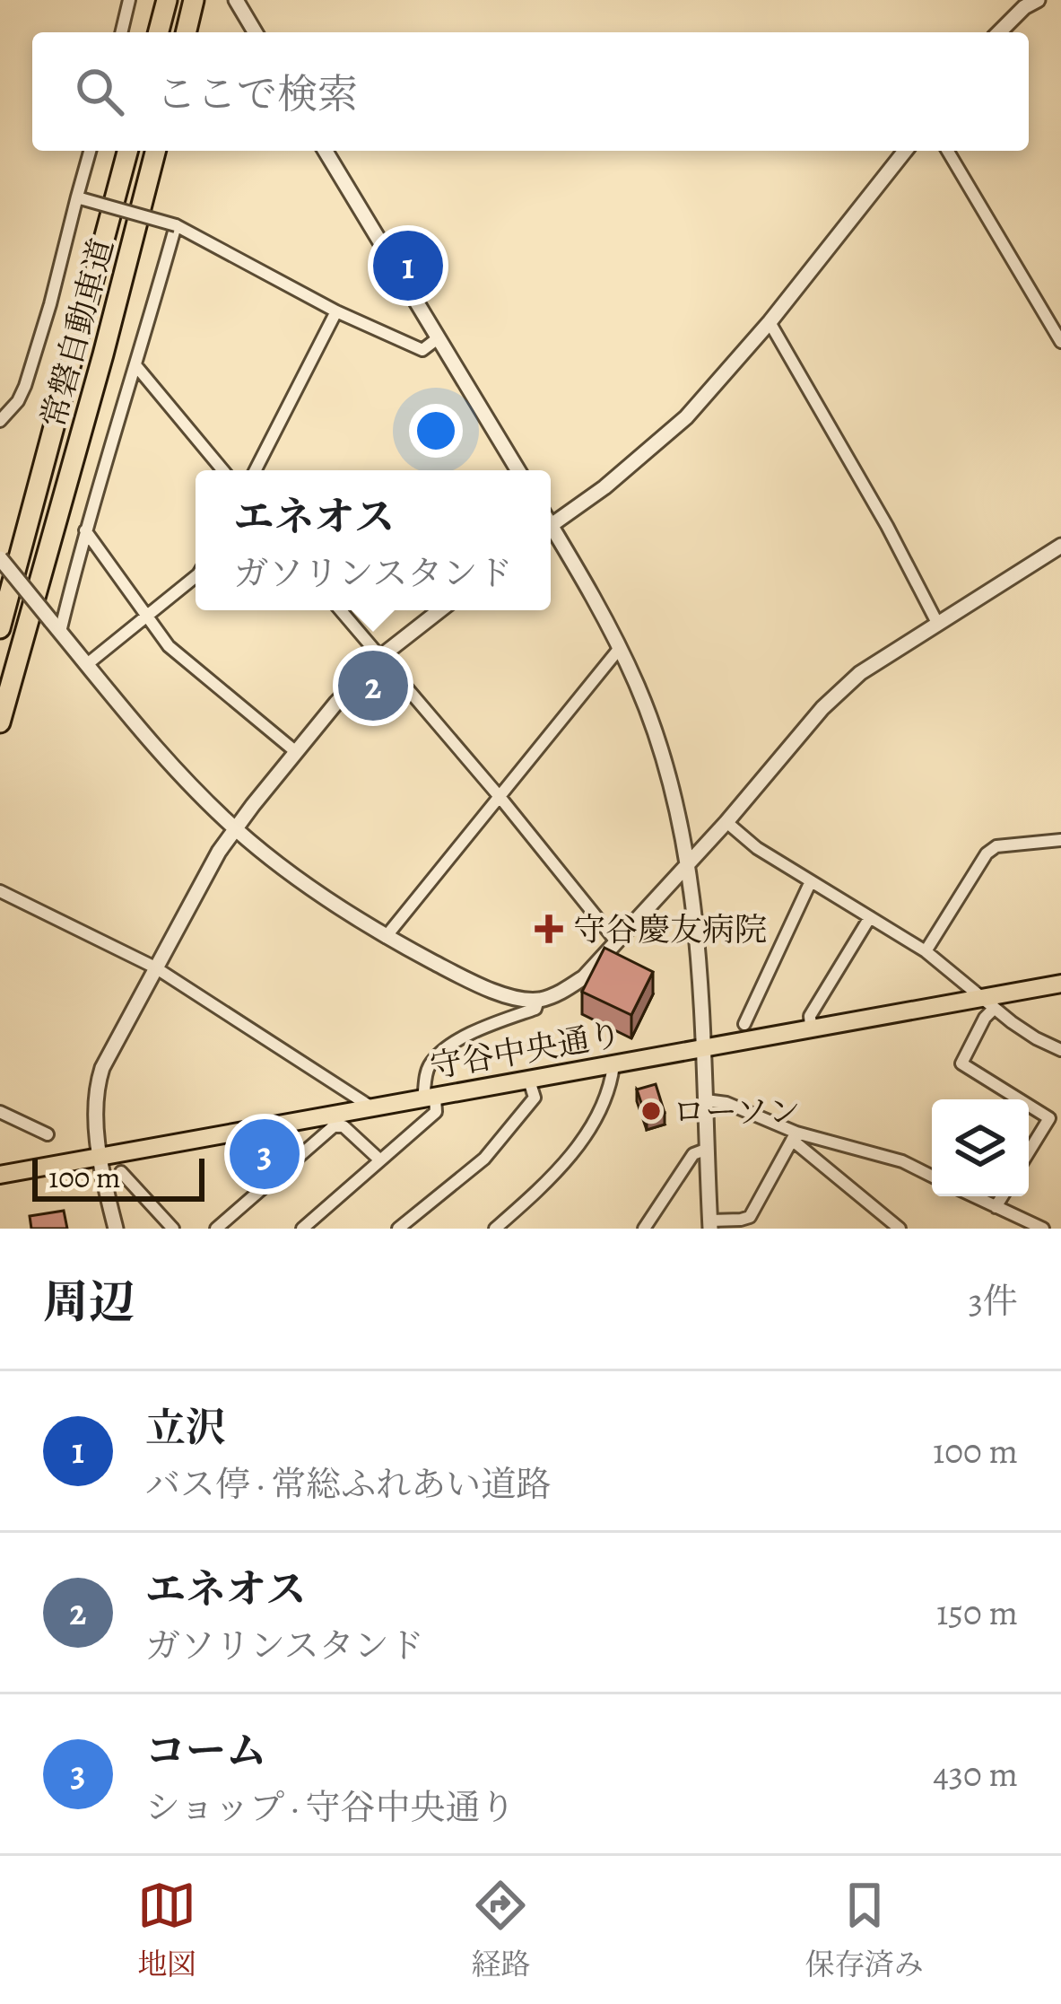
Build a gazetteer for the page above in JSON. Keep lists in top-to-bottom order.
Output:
{
  "streets": {
    "highway": ["常磐自動車道"],
    "main road": ["守谷中央通り"]
  },
  "places": {
    "health": ["守谷慶友病院"],
    "other": ["ローソン"]
  },
  "scale_bar": "100 m",
  "page": {
    "search": "ここで検索",
    "pins": ["1", "2", "3"],
    "popup": ["エネオス", "ガソリンスタンド"],
    "scale": "100 m",
    "heading": ["周辺", "3件"],
    "list": [
      {
        "mark": "1",
        "name": "立沢",
        "note": "バス停 · 常総ふれあい道路",
        "value": "100 m"
      },
      {
        "mark": "2",
        "name": "エネオス",
        "note": "ガソリンスタンド",
        "value": "150 m"
      },
      {
        "mark": "3",
        "name": "コーム",
        "note": "ショップ · 守谷中央通り",
        "value": "430 m"
      }
    ],
    "nav": ["地図", "経路", "保存済み"]
  }
}
